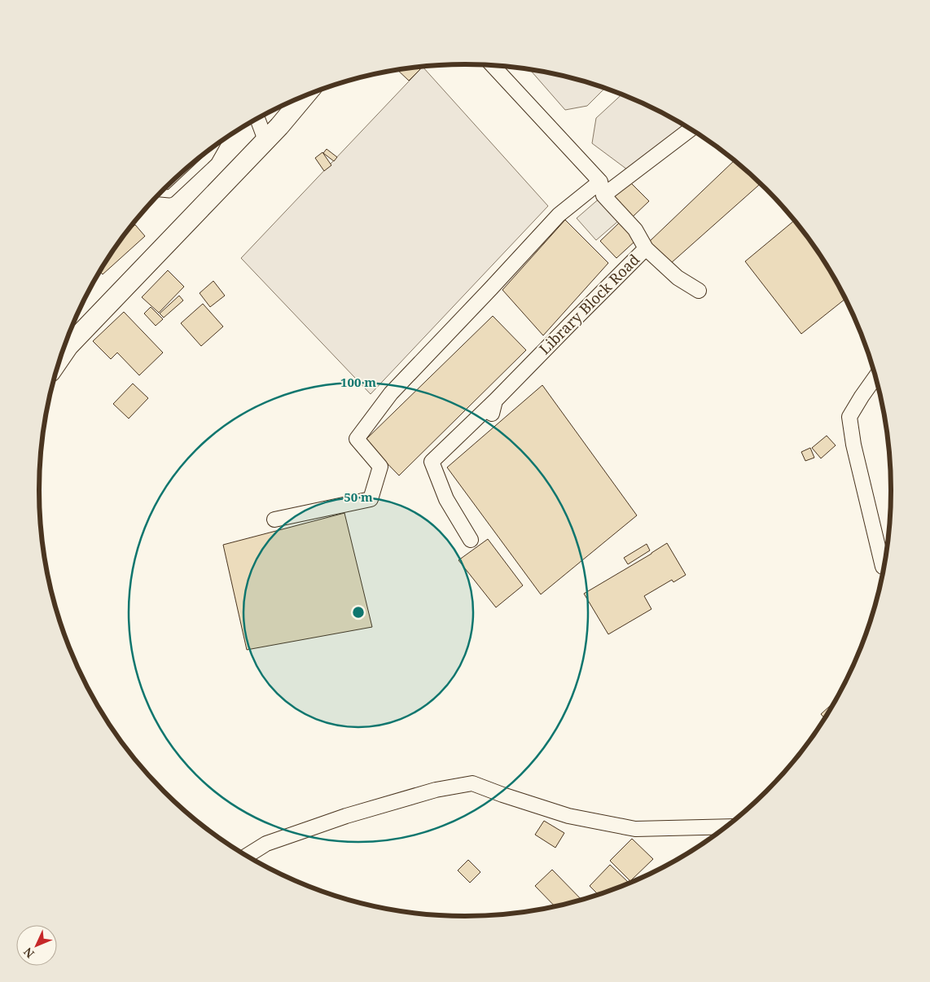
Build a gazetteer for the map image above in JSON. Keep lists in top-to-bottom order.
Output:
{
  "streets": {
    "street": ["Library Block Road"]
  },
  "north": "bottom left",
  "rings": ["100 m", "50 m"]
}
